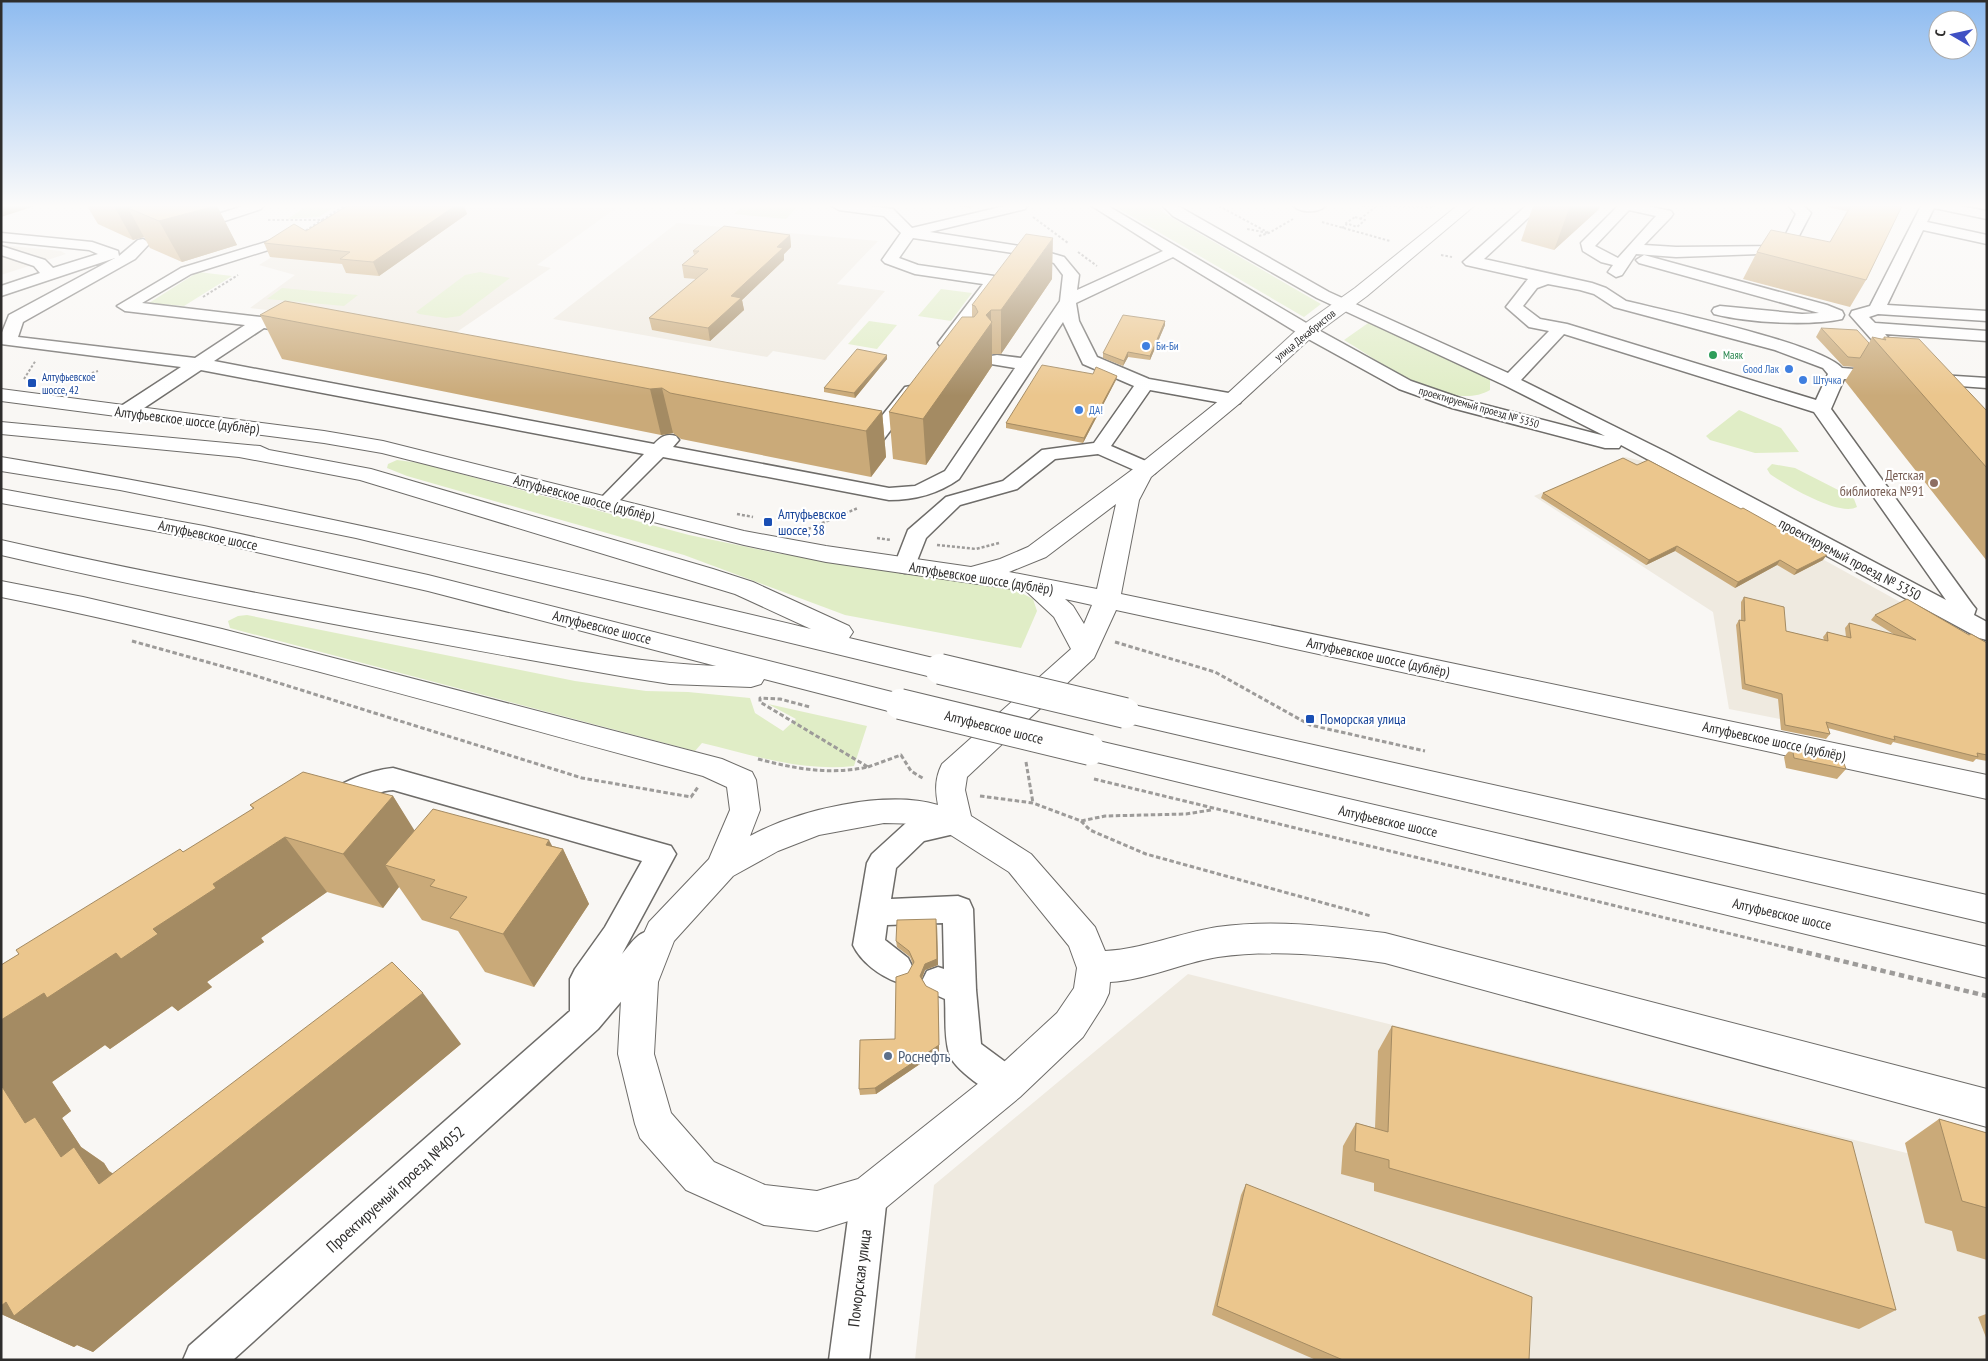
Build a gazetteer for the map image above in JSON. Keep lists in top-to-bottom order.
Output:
{
  "streets": {
    "main road": ["улица Декабристов", "Алтуфьевское шоссе (дублёр)", "Алтуфьевское шоссе"],
    "street": ["проектируемый проезд № 5350", "Проектируемый проезд №4052", "Поморская улица"]
  },
  "crossings": [
    ["улица Декабристов", "проектируемый проезд № 5350"],
    ["улица Декабристов", "Алтуфьевское шоссе (дублёр)"]
  ],
  "places": {
    "other": [
      "Би-Би",
      "Маяк",
      "Good Лак",
      "Штучка",
      "ДА!",
      "Детская библиотека №91",
      "Роснефть"
    ],
    "transit": ["Алтуфьевское шоссе, 42", "Алтуфьевское шоссе, 38", "Поморская улица"]
  },
  "north": "left"
}
